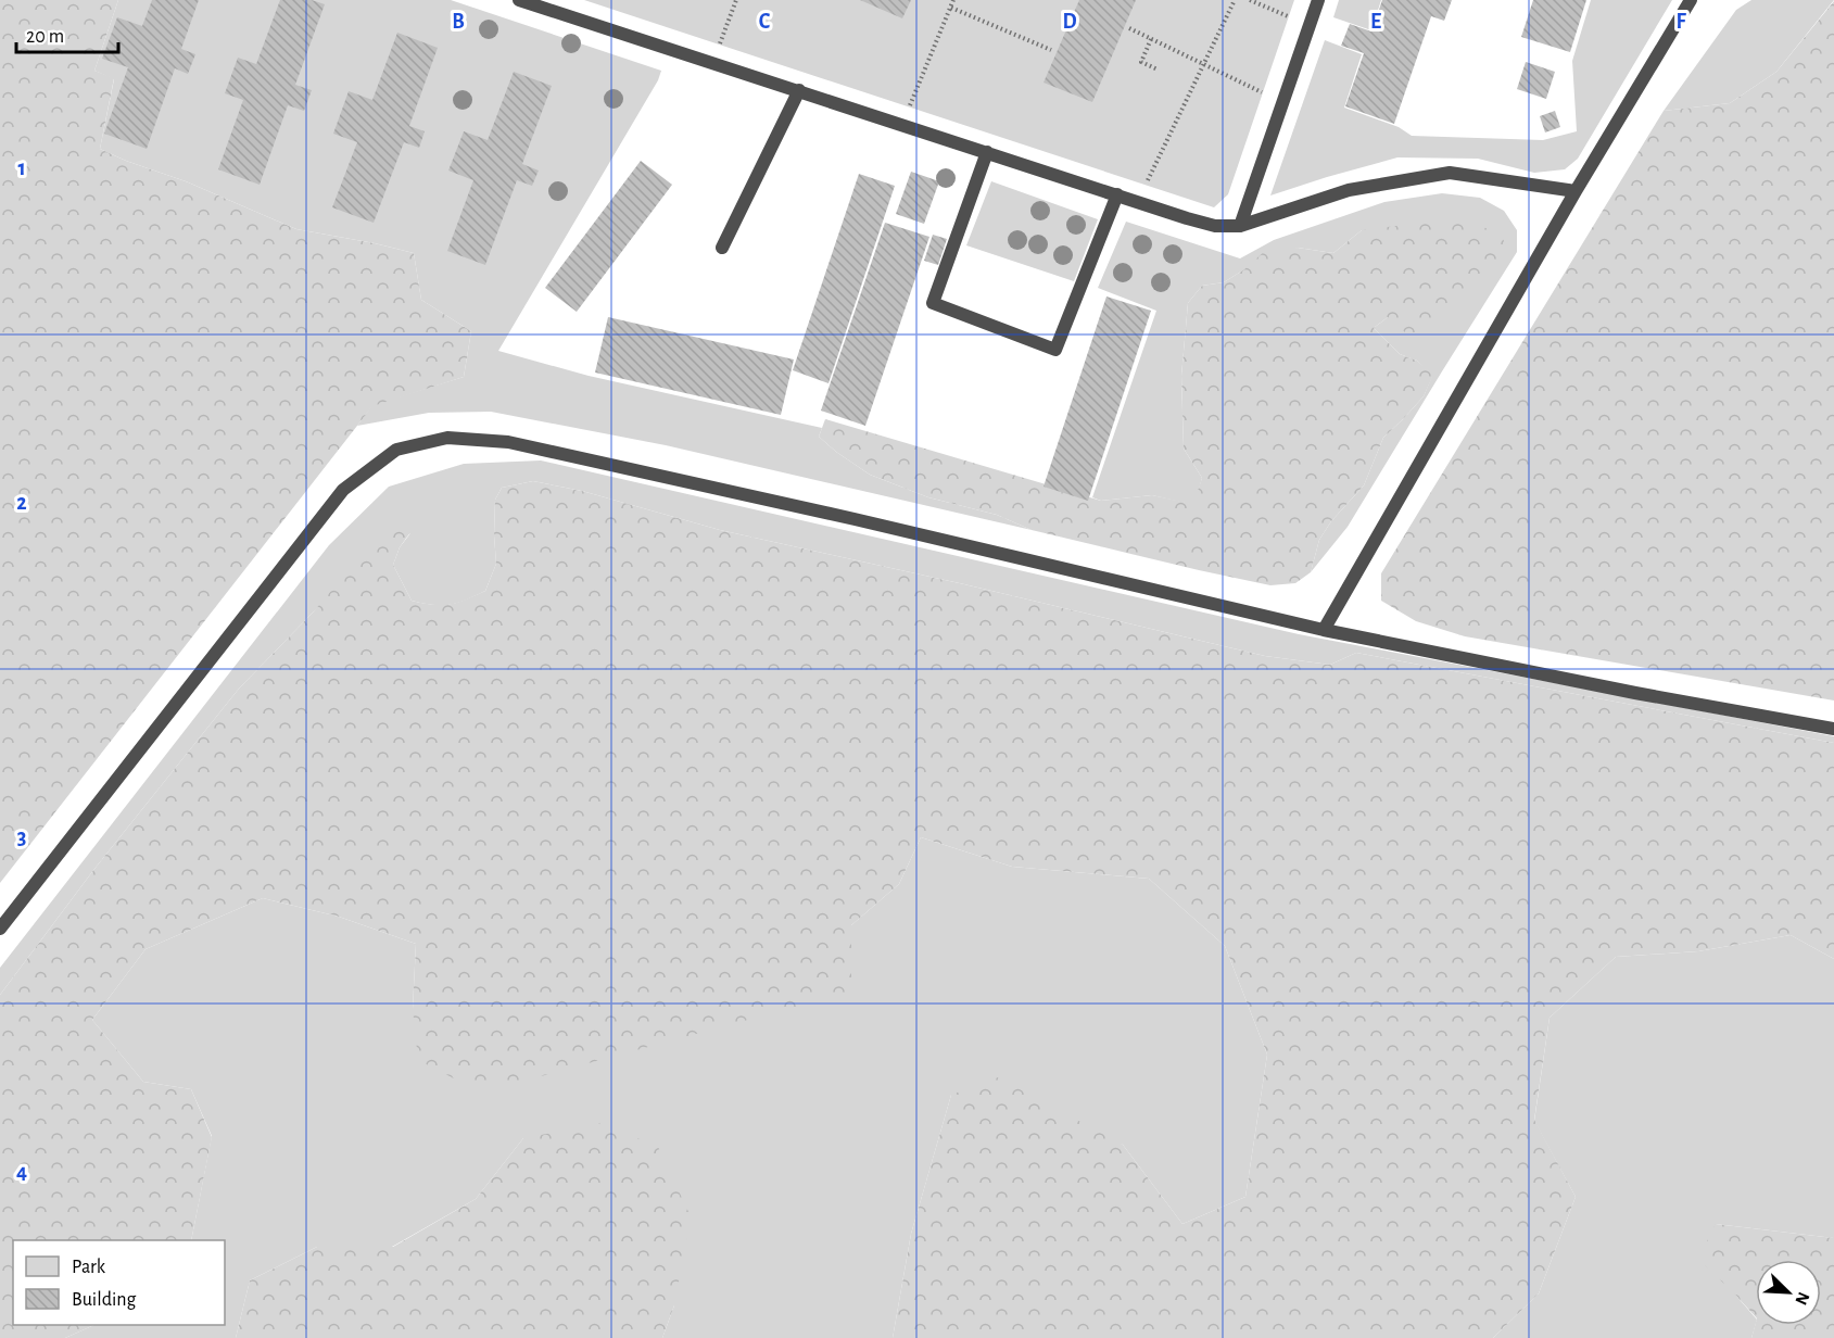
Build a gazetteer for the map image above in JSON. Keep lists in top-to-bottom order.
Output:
{
  "legend": ["Park", "Building"],
  "scale_bar": "20 m",
  "north": "bottom right",
  "grid": {
    "columns": [
      "B",
      "C",
      "D",
      "E",
      "F"
    ],
    "rows": [
      "1",
      "2",
      "3",
      "4"
    ]
  }
}
